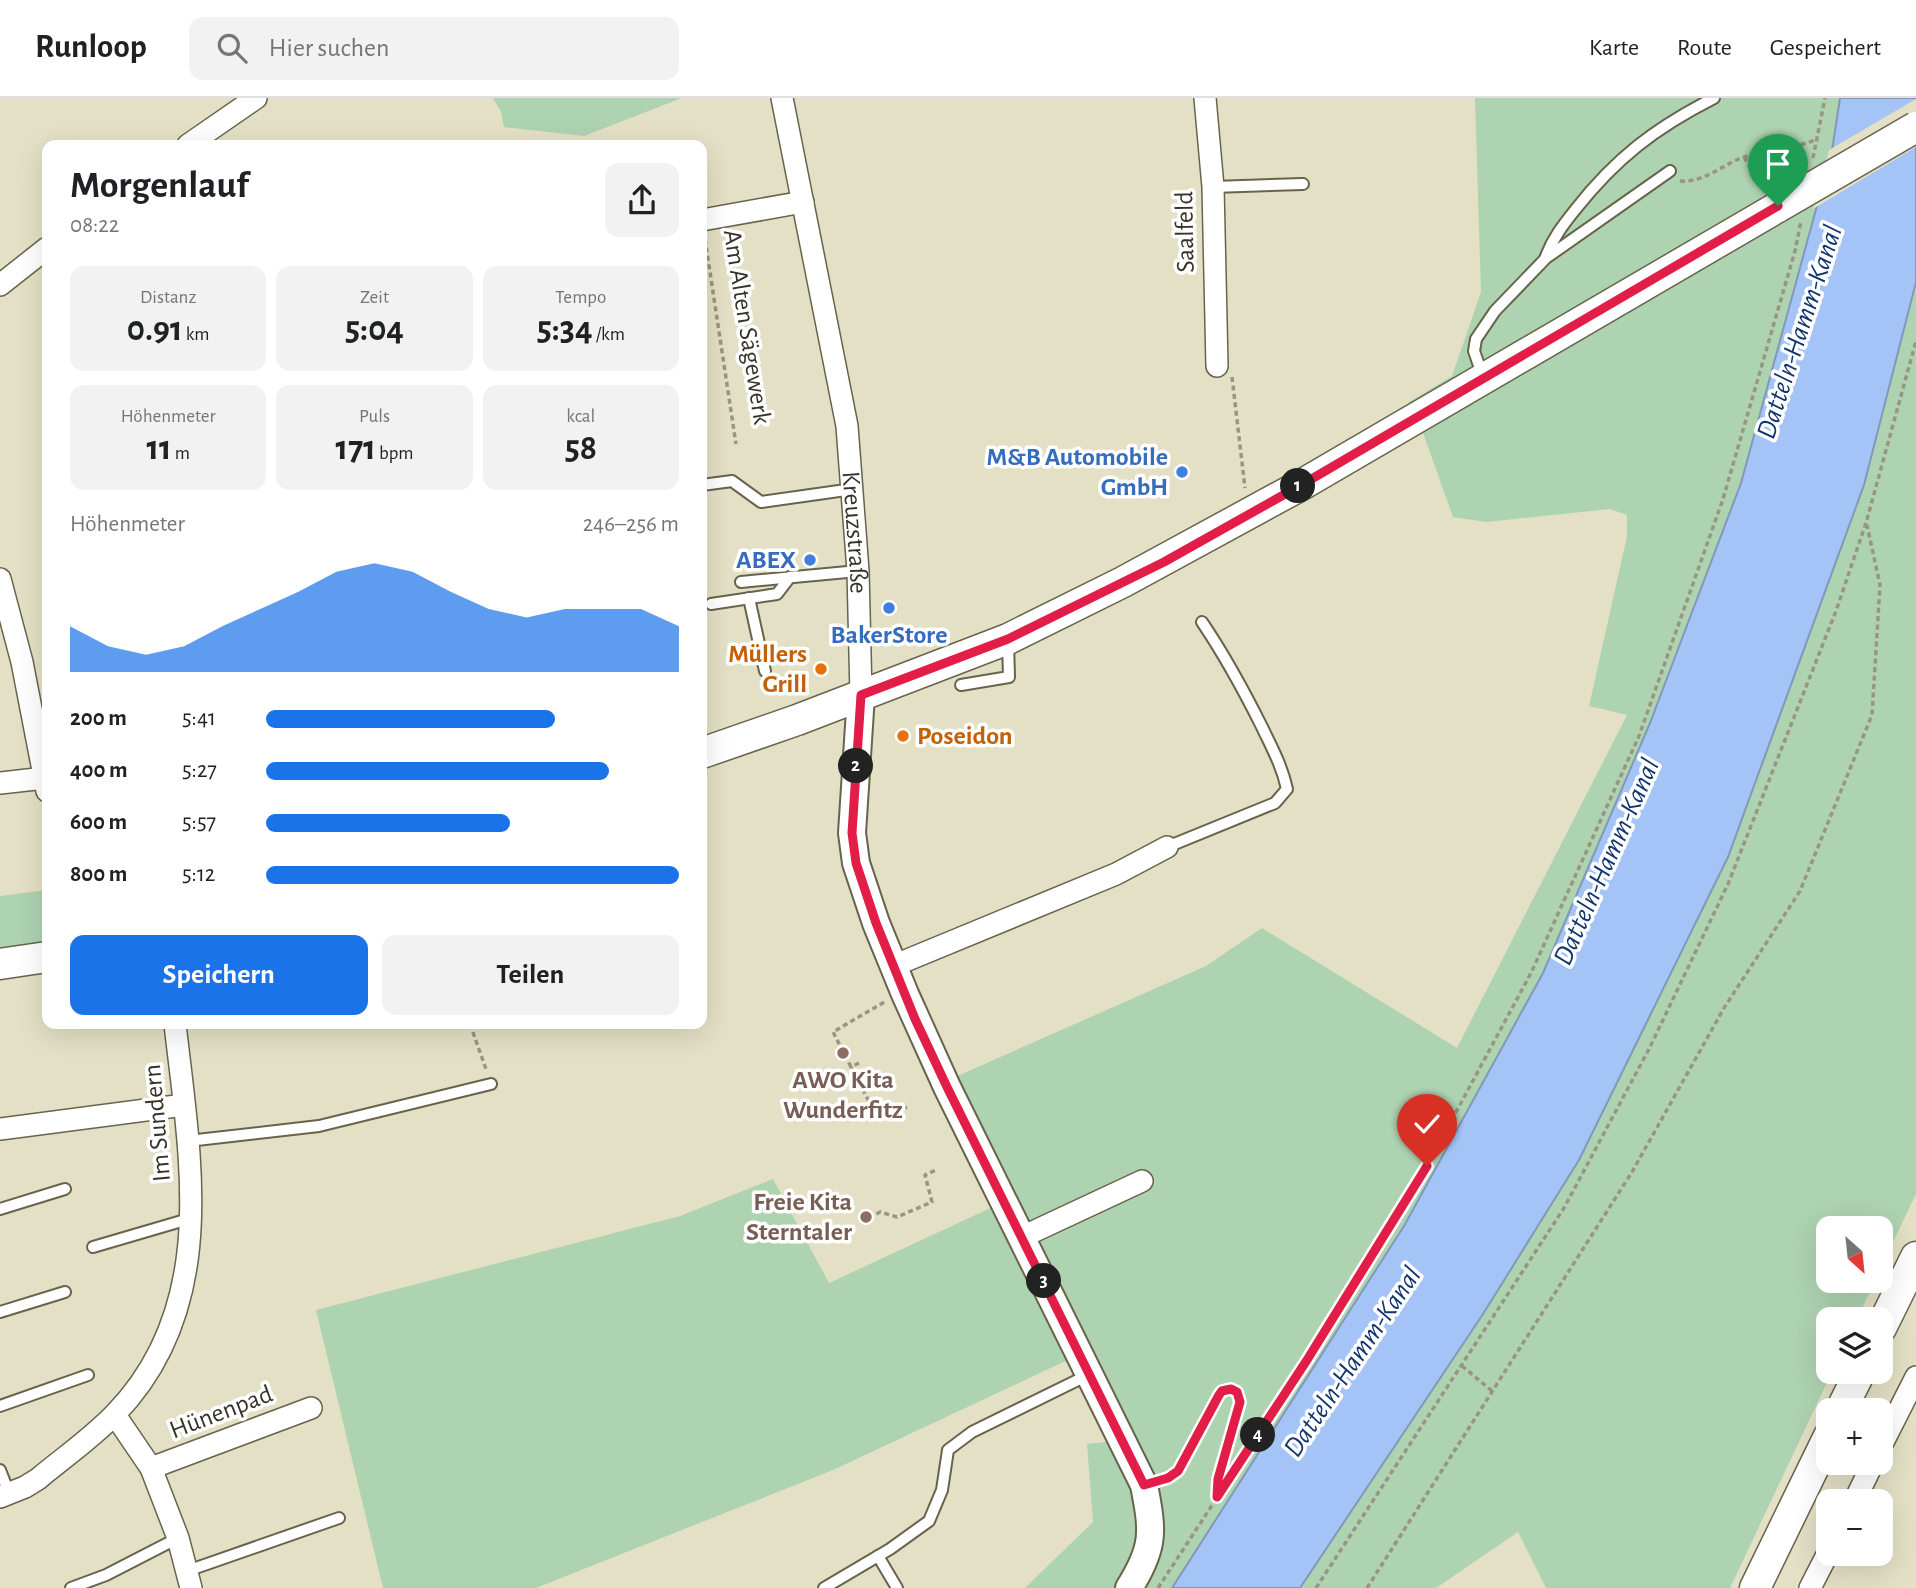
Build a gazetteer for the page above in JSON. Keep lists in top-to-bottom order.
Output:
{
  "streets": {
    "street": [
      "Saalfeld",
      "Am Alten Sägewerk",
      "Kreuzstraße",
      "Im Sundern",
      "Hünenpad"
    ]
  },
  "crossings": [
    ["Am Alten Sägewerk", "Kreuzstraße"],
    ["Im Sundern", "Hünenpad"]
  ],
  "water": ["Datteln-Hamm-Kanal"],
  "places": [
    "M&B Automobile GmbH",
    "ABEX",
    "BakerStore",
    "Müllers Grill",
    "Poseidon",
    "AWO Kita Wunderfitz",
    "Freie Kita Sterntaler"
  ],
  "north": "bottom right",
  "page": {
    "header": "Runloop",
    "search": "Hier suchen",
    "nav": ["Karte", "Route", "Gespeichert"],
    "heading": ["Morgenlauf", "08:22"],
    "stats": [
      ["Distanz", "0.91 km"],
      ["Zeit", "5:04"],
      ["Tempo", "5:34 /km"],
      ["Höhenmeter", "11 m"],
      ["Puls", "171 bpm"],
      ["kcal", "58"]
    ],
    "pins": [
      "1",
      "2",
      "3",
      "4"
    ],
    "chart": ["Höhenmeter", "246–256 m"],
    "list": [
      {
        "name": "200 m",
        "note": "5:41"
      },
      {
        "name": "400 m",
        "note": "5:27"
      },
      {
        "name": "600 m",
        "note": "5:57"
      },
      {
        "name": "800 m",
        "note": "5:12"
      }
    ],
    "buttons": ["Speichern", "Teilen"],
    "map_buttons": ["+", "−"]
  }
}
